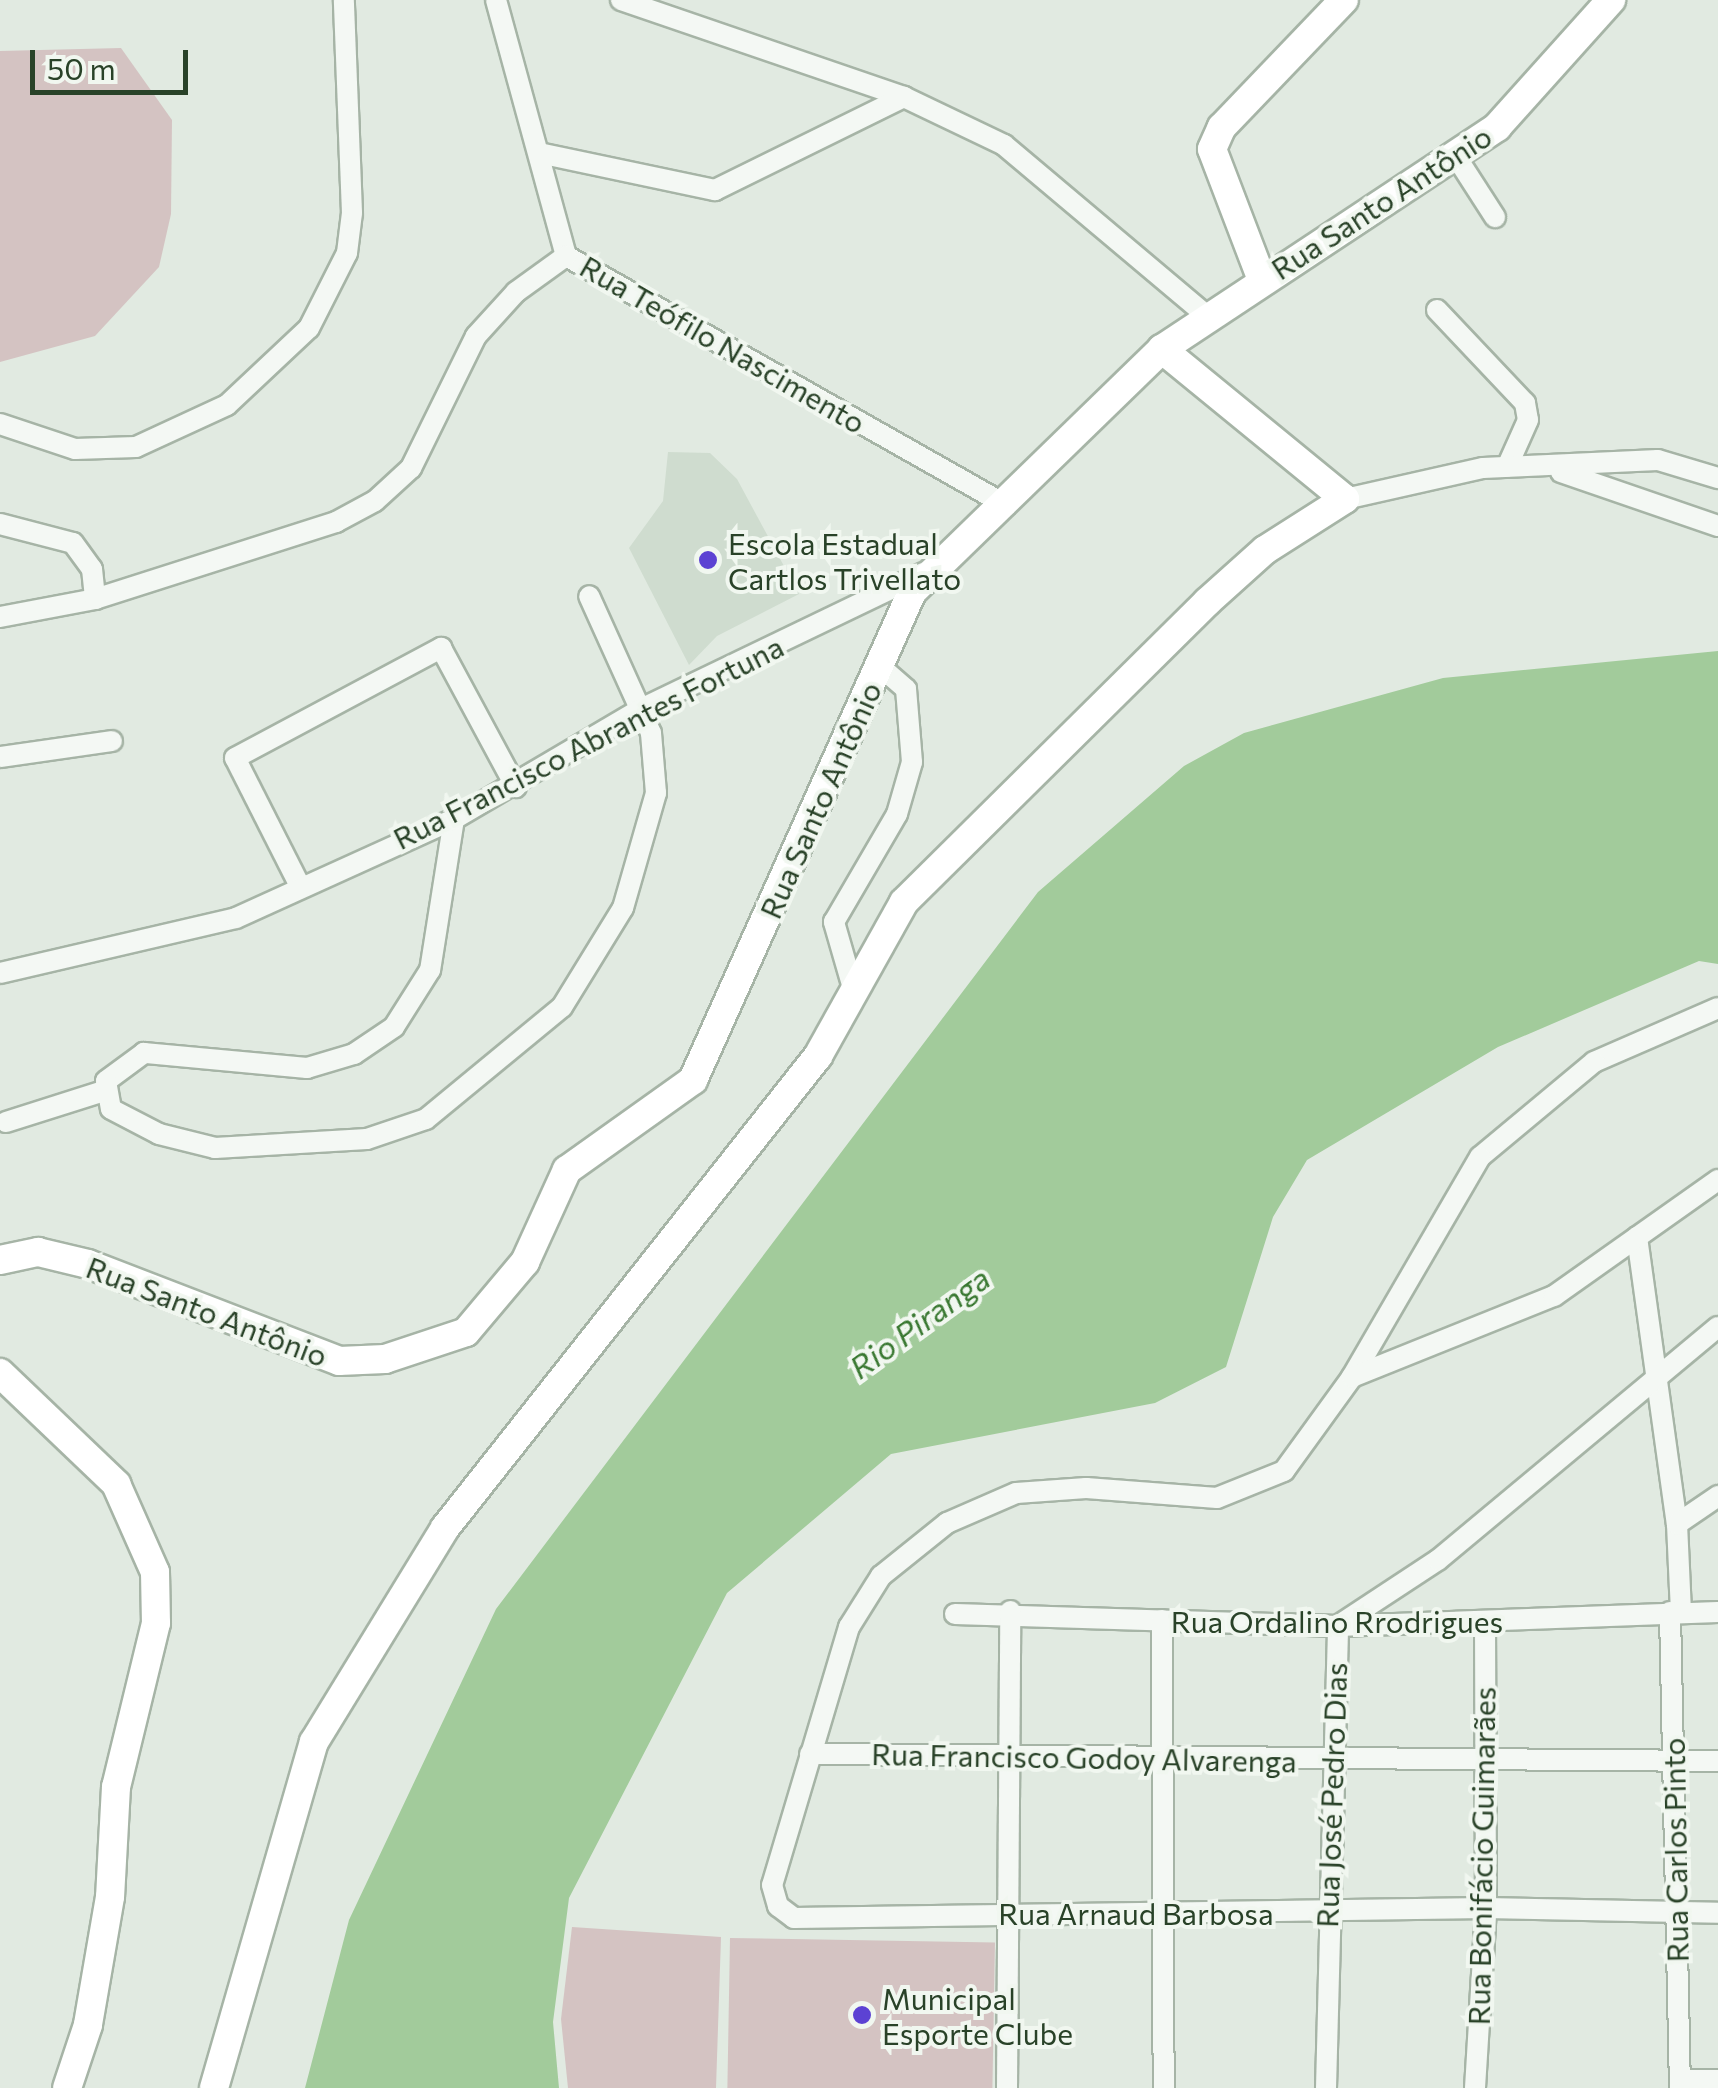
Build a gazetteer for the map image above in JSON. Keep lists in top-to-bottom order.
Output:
{
  "streets": {
    "main road": ["Rua Santo Antônio"],
    "street": [
      "Rua Teófilo Nascimento",
      "Rua Francisco Abrantes Fortuna",
      "Rua Ordalino Rrodrigues",
      "Rua Francisco Godoy Alvarenga",
      "Rua José Pedro Dias",
      "Rua Carlos Pinto",
      "Rua Bonifácio Guimarães",
      "Rua Arnaud Barbosa"
    ]
  },
  "crossings": [
    ["Rua Santo Antônio", "Rua Teófilo Nascimento"],
    ["Rua Santo Antônio", "Rua Francisco Abrantes Fortuna"],
    ["Rua Ordalino Rrodrigues", "Rua José Pedro Dias"],
    ["Rua Ordalino Rrodrigues", "Rua Carlos Pinto"],
    ["Rua Ordalino Rrodrigues", "Rua Bonifácio Guimarães"],
    ["Rua Francisco Godoy Alvarenga", "Rua José Pedro Dias"],
    ["Rua Francisco Godoy Alvarenga", "Rua Carlos Pinto"],
    ["Rua Francisco Godoy Alvarenga", "Rua Bonifácio Guimarães"],
    ["Rua Francisco Godoy Alvarenga", "Rua Arnaud Barbosa"],
    ["Rua José Pedro Dias", "Rua Carlos Pinto"],
    ["Rua José Pedro Dias", "Rua Arnaud Barbosa"],
    ["Rua Carlos Pinto", "Rua Arnaud Barbosa"],
    ["Rua Bonifácio Guimarães", "Rua Arnaud Barbosa"]
  ],
  "water": ["Rio Piranga"],
  "places": ["Escola Estadual Cartlos Trivellato", "Municipal Esporte Clube"],
  "scale_bar": "50 m"
}
